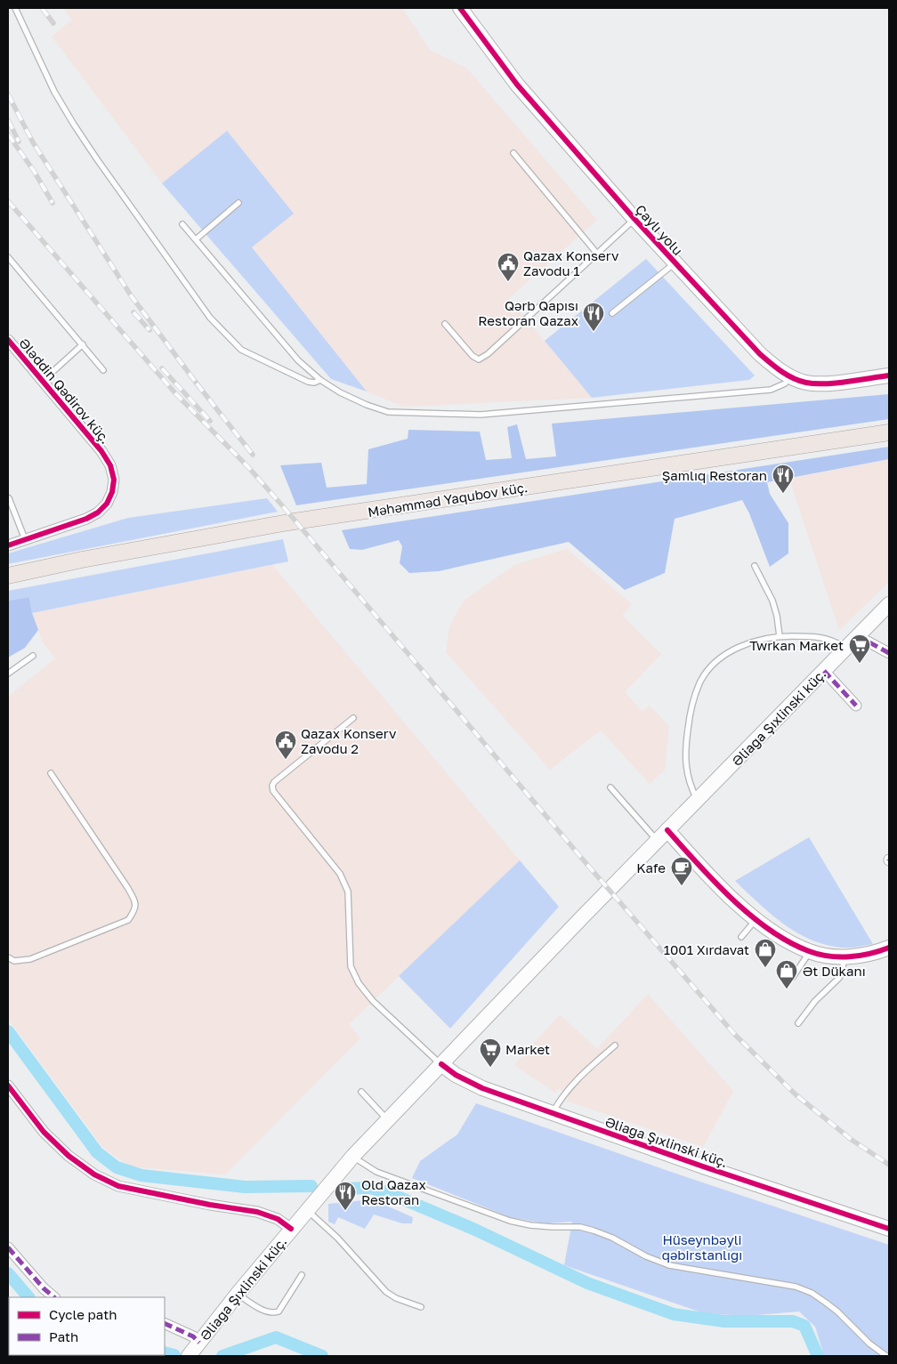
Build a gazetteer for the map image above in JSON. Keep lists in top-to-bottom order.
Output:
{
  "streets": {
    "main road": ["Məhəmməd Yaqubov küç."],
    "street": ["Çaylı yolu", "Ələddin Qədirov küç.", "Əliağa Şıxlinski küç."]
  },
  "parks": ["Hüseynbəyli qəbirstanlığı"],
  "places": {
    "public building": ["Qazax Konserv Zavodu 1", "Qazax Konserv Zavodu 2"],
    "restaurant": ["Qərb Qapısı Restoran Qazax", "Şamlıq Restoran", "Old Qazax Restoran"],
    "supermarket": ["Twrkan Market", "Market"],
    "cafe": ["Kafe"],
    "shop": ["1001 Xırdavat", "Ət Dükanı"]
  },
  "legend": ["Cycle path", "Path"]
}
